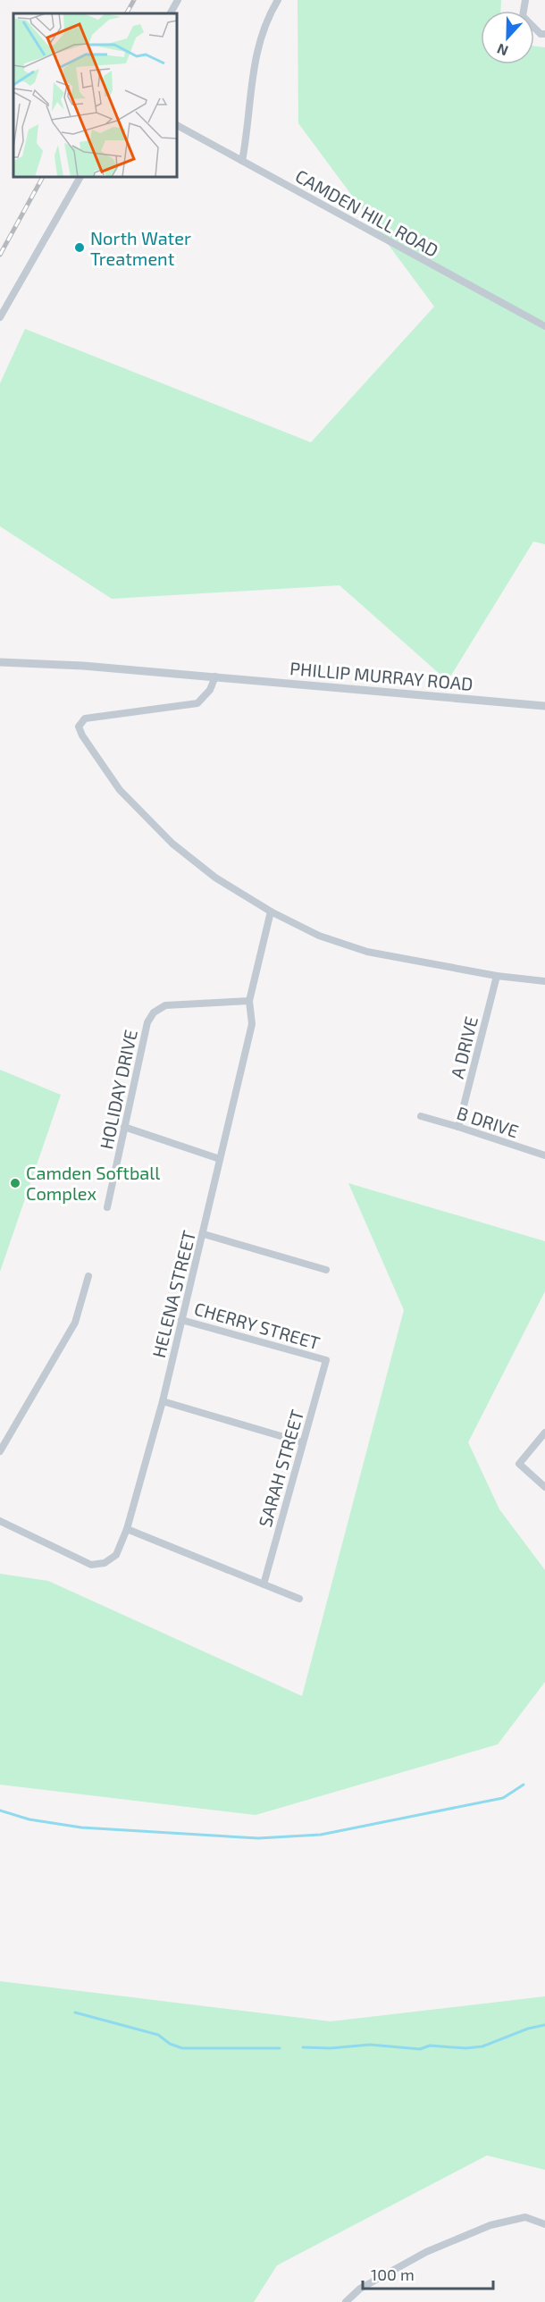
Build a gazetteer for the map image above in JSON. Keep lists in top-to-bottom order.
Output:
{
  "streets": {
    "street": [
      "CAMDEN HILL ROAD",
      "PHILLIP MURRAY ROAD",
      "A DRIVE",
      "HOLIDAY DRIVE",
      "B DRIVE",
      "HELENA STREET",
      "CHERRY STREET",
      "SARAH STREET"
    ]
  },
  "crossings": [
    ["A DRIVE", "B DRIVE"],
    ["HOLIDAY DRIVE", "HELENA STREET"],
    ["HELENA STREET", "CHERRY STREET"],
    ["CHERRY STREET", "SARAH STREET"]
  ],
  "places": ["North Water Treatment", "Camden Softball Complex"],
  "scale_bar": "100 m",
  "north": "bottom"
}
